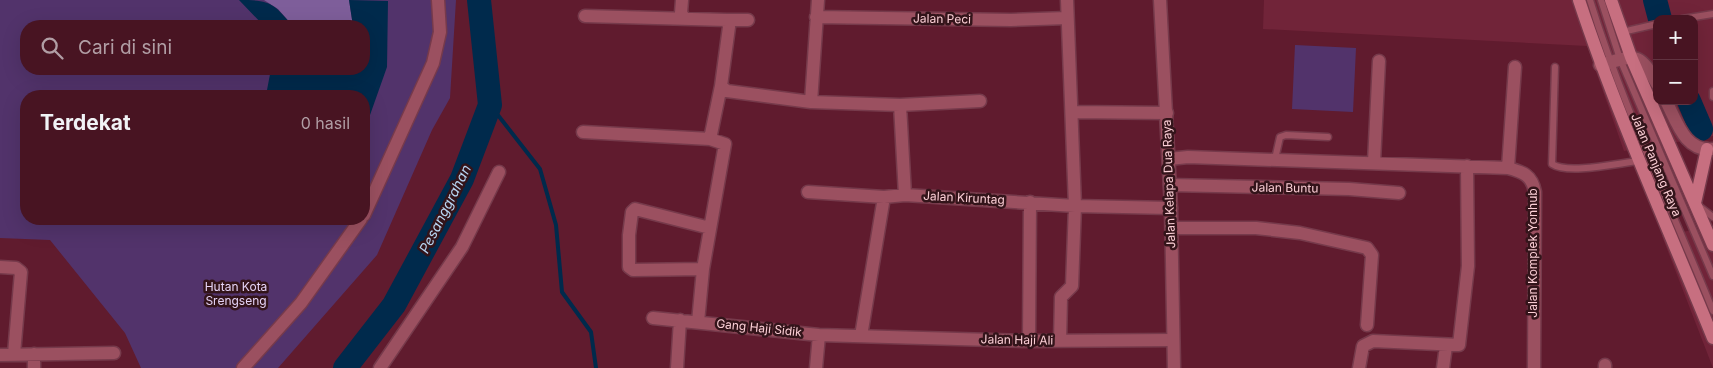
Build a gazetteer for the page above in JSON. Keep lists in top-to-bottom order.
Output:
{
  "streets": {
    "main road": ["Jalan Panjang Raya"],
    "street": [
      "Jalan Peci",
      "Jalan Kelapa Dua Raya",
      "Jalan Buntu",
      "Jalan Kiruntag",
      "Jalan Komplek Yonhub",
      "Gang Haji Sidik",
      "Jalan Haji Ali"
    ]
  },
  "crossings": [
    ["Jalan Kelapa Dua Raya", "Jalan Buntu"],
    ["Jalan Kelapa Dua Raya", "Jalan Kiruntag"],
    ["Jalan Kelapa Dua Raya", "Jalan Komplek Yonhub"],
    ["Jalan Kelapa Dua Raya", "Jalan Haji Ali"],
    ["Gang Haji Sidik", "Jalan Haji Ali"]
  ],
  "water": ["Pesanggrahan"],
  "parks": ["Hutan Kota Srengseng"],
  "page": {
    "map_buttons": ["+", "−"],
    "search": "Cari di sini",
    "heading": ["Terdekat", "0 hasil"]
  }
}
